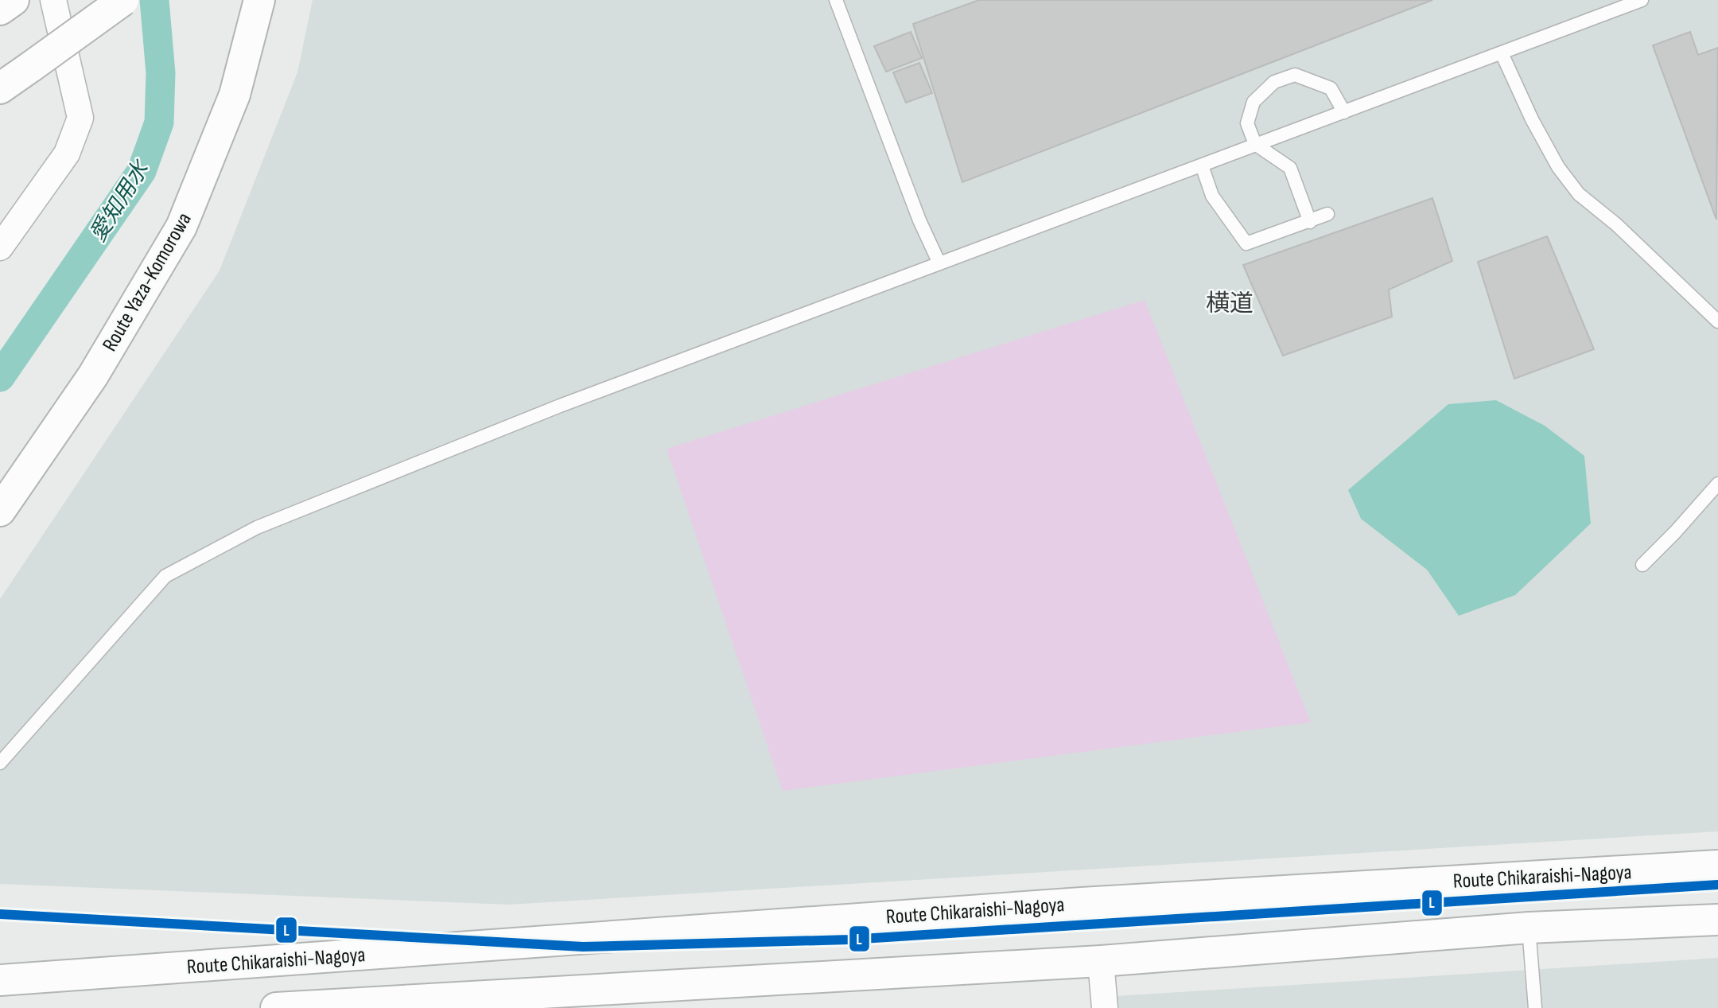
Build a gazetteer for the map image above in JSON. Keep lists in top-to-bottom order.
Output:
{
  "streets": {
    "main road": ["Route Yaza-Komorowa", "Route Chikaraishi-Nagoya"]
  },
  "districts": ["横道"],
  "water": ["愛知用水"],
  "lines": ["transit line L"]
}
